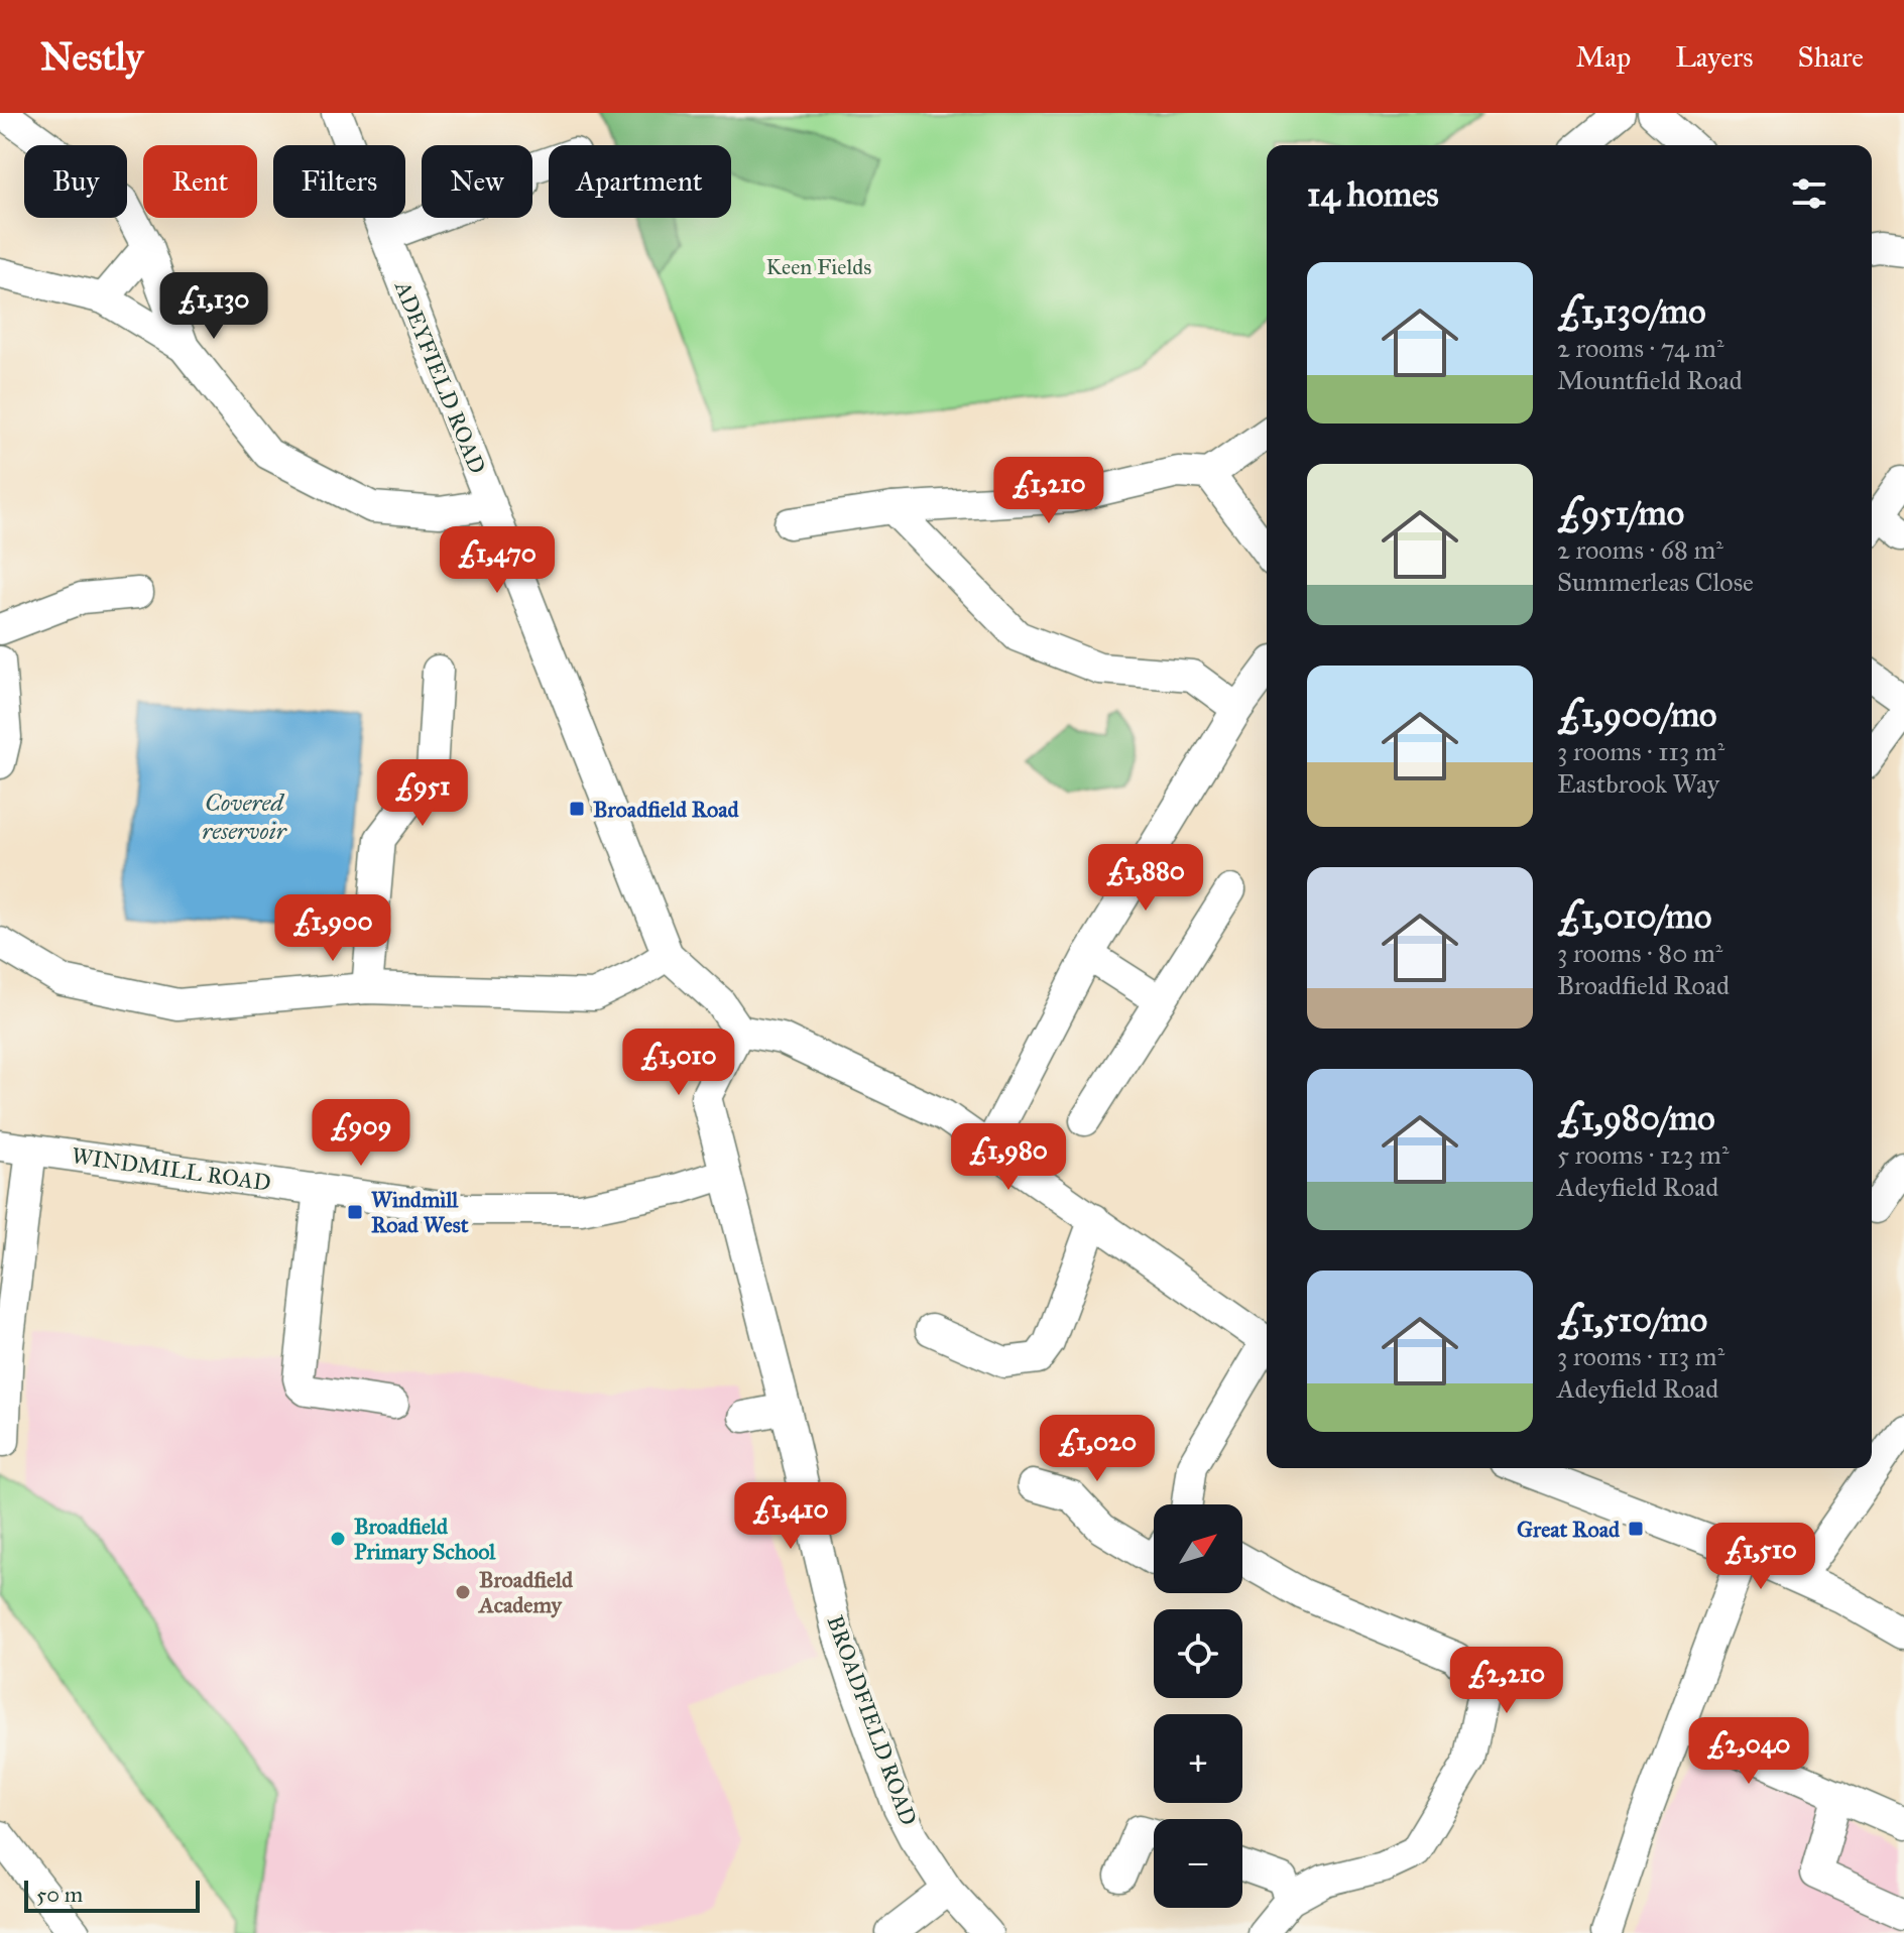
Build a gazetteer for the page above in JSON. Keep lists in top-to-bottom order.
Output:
{
  "streets": {
    "street": ["ADEYFIELD ROAD", "WINDMILL ROAD", "BROADFIELD ROAD"]
  },
  "crossings": [
    ["ADEYFIELD ROAD", "BROADFIELD ROAD"],
    ["WINDMILL ROAD", "BROADFIELD ROAD"]
  ],
  "water": ["Covered reservoir"],
  "parks": ["Keen Fields"],
  "places": {
    "transit": ["Broadfield Road", "Windmill Road West", "Great Road"],
    "other": ["Broadfield Primary School", "Broadfield Academy"]
  },
  "scale_bar": "50 m",
  "north": "top right",
  "page": {
    "header": "Nestly",
    "nav": ["Map", "Layers", "Share"],
    "chip": [
      "Buy",
      "Rent",
      "Filters",
      "New",
      "Apartment"
    ],
    "heading": "14 homes",
    "list": [
      {
        "name": "£1,130/mo",
        "note": "2 rooms · 74 m² · Mountfield Road"
      },
      {
        "name": "£951/mo",
        "note": "2 rooms · 68 m² · Summerleas Close"
      },
      {
        "name": "£1,900/mo",
        "note": "3 rooms · 113 m² · Eastbrook Way"
      },
      {
        "name": "£1,010/mo",
        "note": "3 rooms · 80 m² · Broadfield Road"
      },
      {
        "name": "£1,980/mo",
        "note": "5 rooms · 123 m² · Adeyfield Road"
      },
      {
        "name": "£1,510/mo",
        "note": "3 rooms · 113 m² · Adeyfield Road"
      }
    ],
    "price": [
      "£1,130",
      "£1,210",
      "£1,470",
      "£951",
      "£1,880",
      "£1,900",
      "£1,010",
      "£909",
      "£1,980",
      "£1,020",
      "£1,410",
      "£1,510",
      "£2,210",
      "£2,040"
    ],
    "map_buttons": ["+", "−"],
    "scale": "50 m"
  }
}
